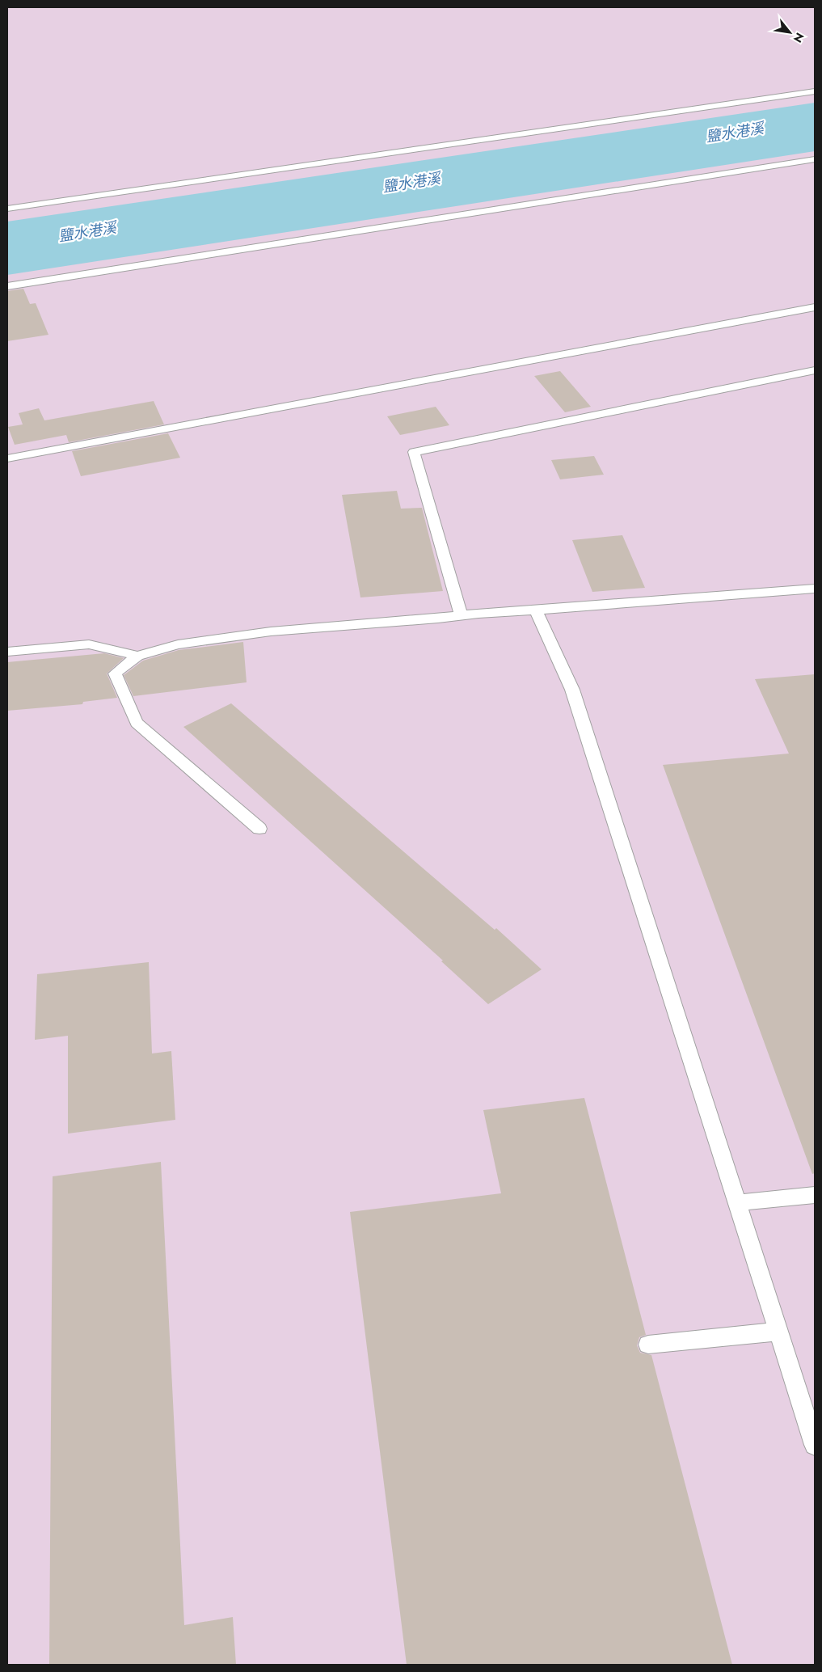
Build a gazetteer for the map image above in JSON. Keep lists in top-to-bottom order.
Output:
{
  "water": ["鹽水港溪"],
  "north": "bottom right"
}
